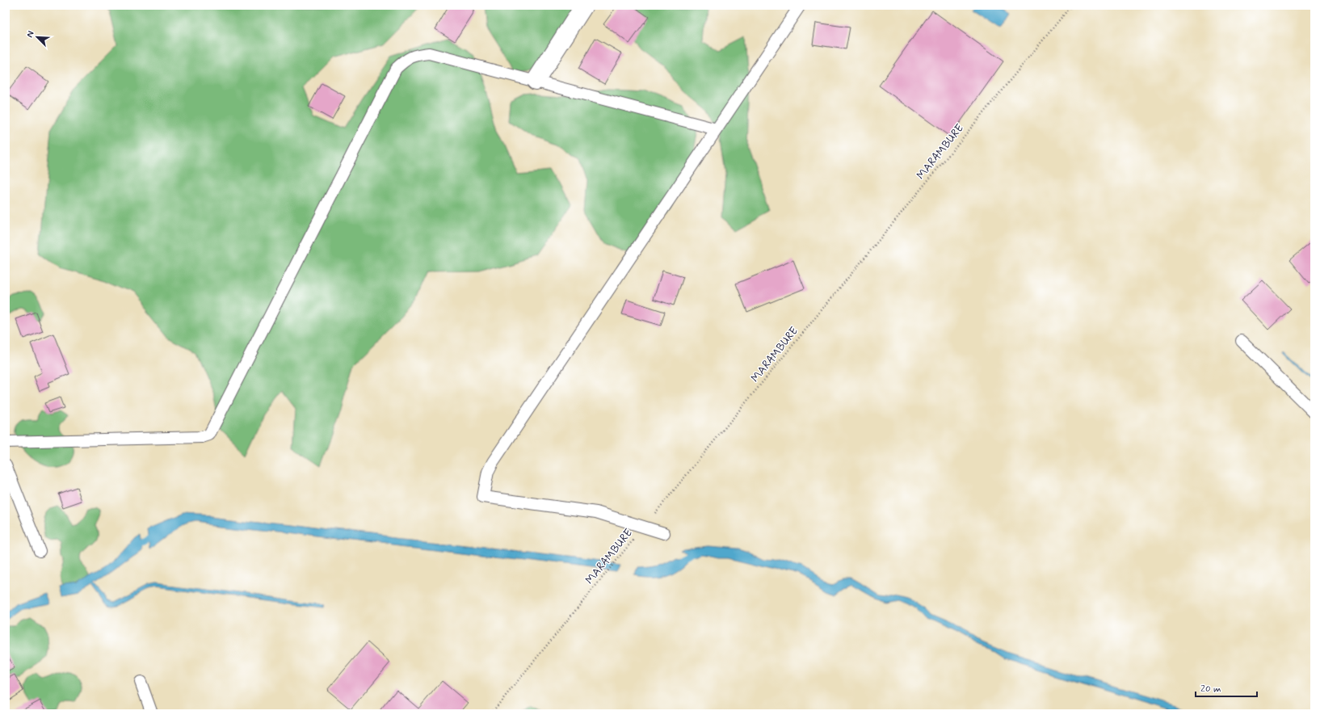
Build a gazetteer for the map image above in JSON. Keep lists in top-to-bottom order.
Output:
{
  "streets": {
    "path": ["MARAMBURE"]
  },
  "scale_bar": "20 m",
  "north": "top left"
}
